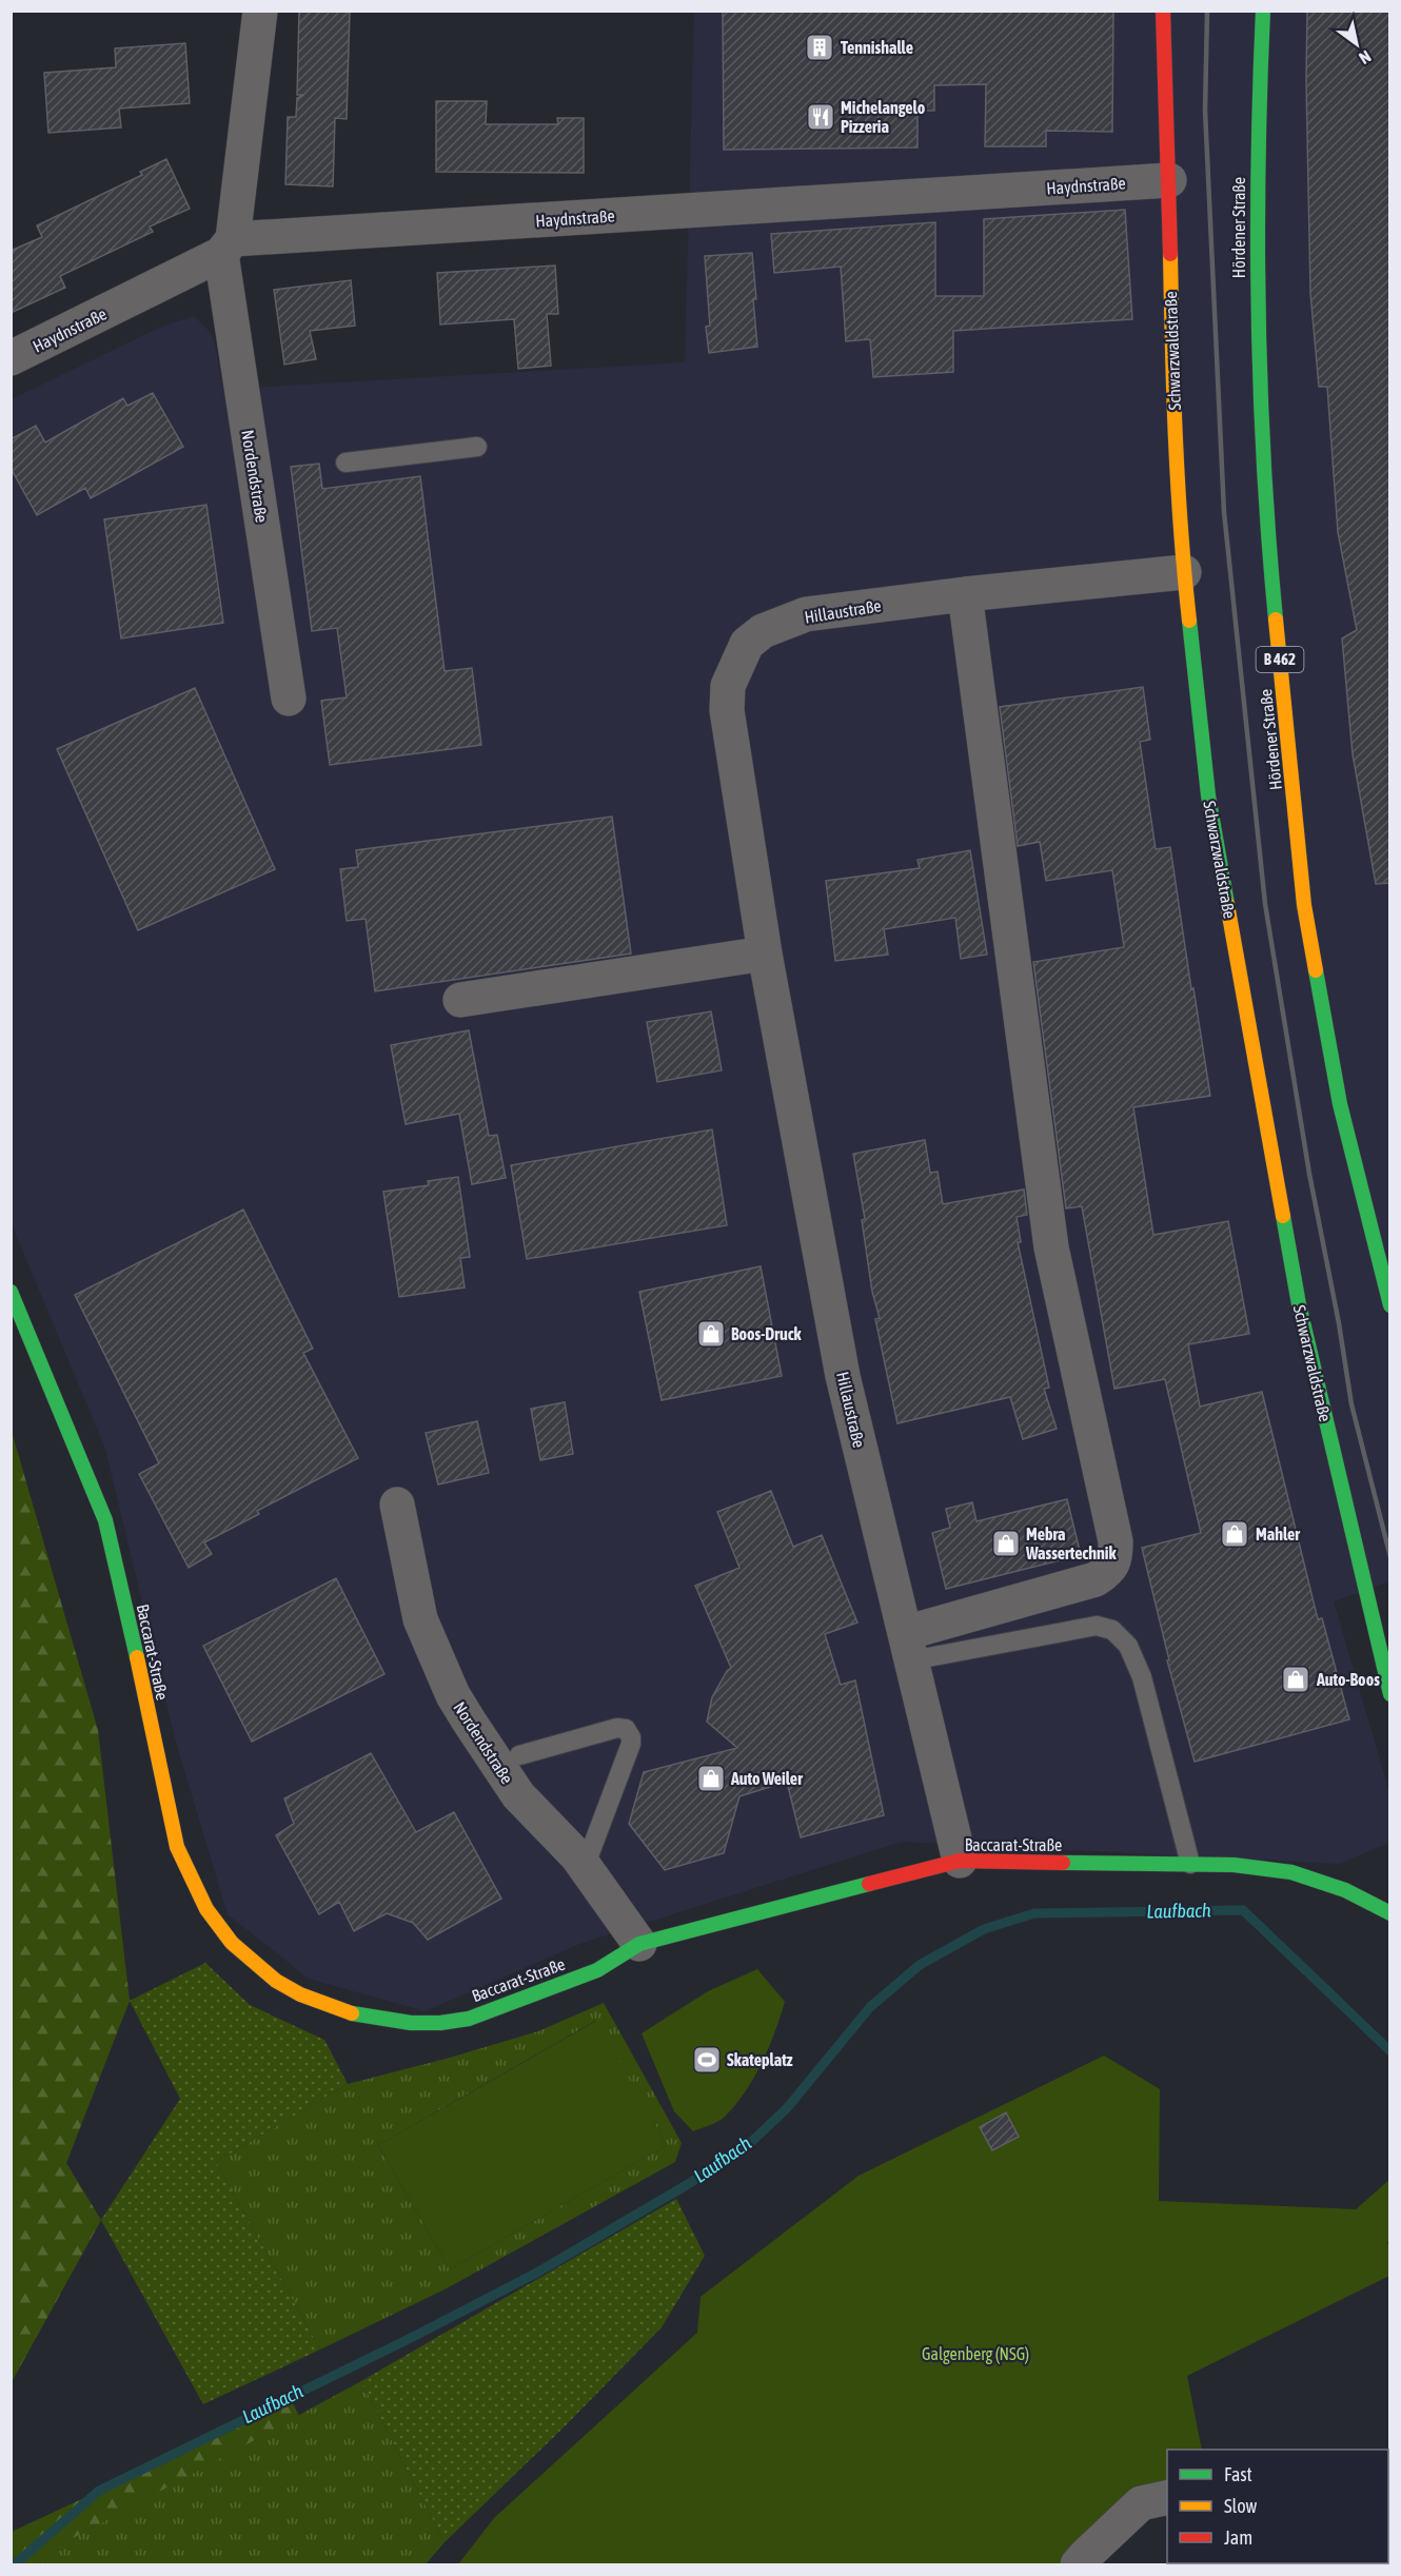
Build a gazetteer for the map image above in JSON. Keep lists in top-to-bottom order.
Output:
{
  "streets": {
    "street": [
      "Haydnstraße",
      "Hördener Straße",
      "Schwarzwaldstraße",
      "Nordendstraße",
      "Hillaustraße",
      "B 462",
      "Baccarat-Straße"
    ]
  },
  "crossings": [
    ["Haydnstraße", "Schwarzwaldstraße"],
    ["Haydnstraße", "Nordendstraße"],
    ["Schwarzwaldstraße", "Hillaustraße"],
    ["Nordendstraße", "Baccarat-Straße"],
    ["Hillaustraße", "Baccarat-Straße"]
  ],
  "water": ["Laufbach"],
  "parks": ["Galgenberg (NSG)"],
  "places": {
    "building": ["Tennishalle"],
    "restaurant": ["Michelangelo Pizzeria"],
    "shop": [
      "Boos-Druck",
      "Mahler",
      "Mebra Wassertechnik",
      "Auto-Boos",
      "Auto Weiler"
    ],
    "sports": ["Skateplatz"]
  },
  "legend": ["Fast", "Slow", "Jam"],
  "north": "bottom right"
}
